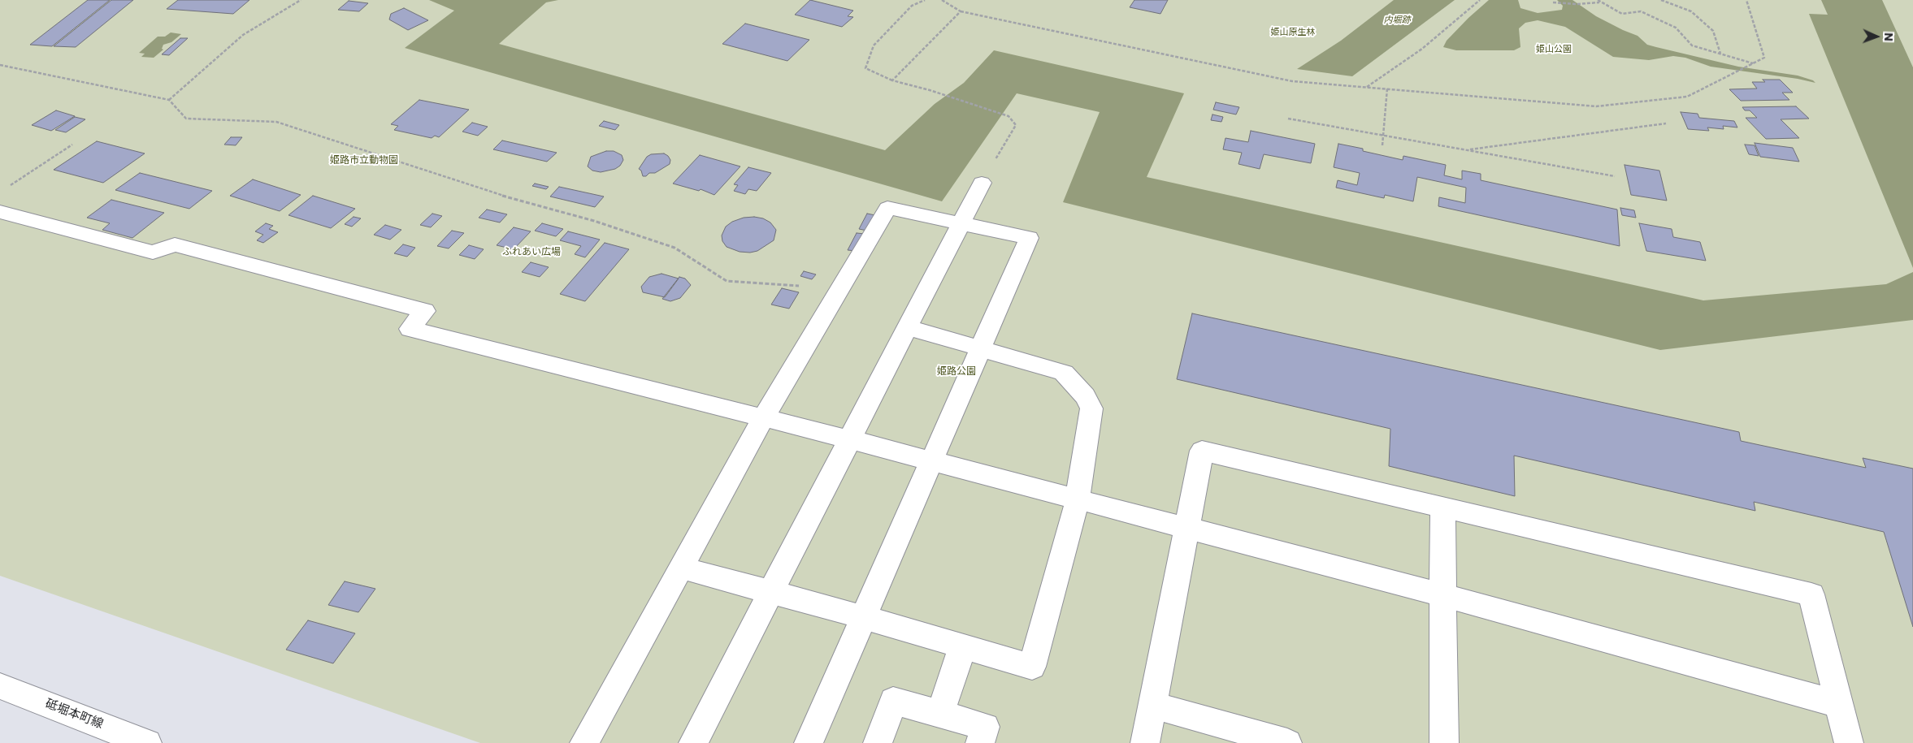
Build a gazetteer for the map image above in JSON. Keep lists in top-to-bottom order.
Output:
{
  "streets": {
    "street": ["砥堀本町線"]
  },
  "water": ["内堀跡"],
  "parks": [
    "姫山原生林",
    "姫山公園",
    "姫路市立動物園",
    "ふれあい広場",
    "姫路公園"
  ],
  "north": "right"
}
